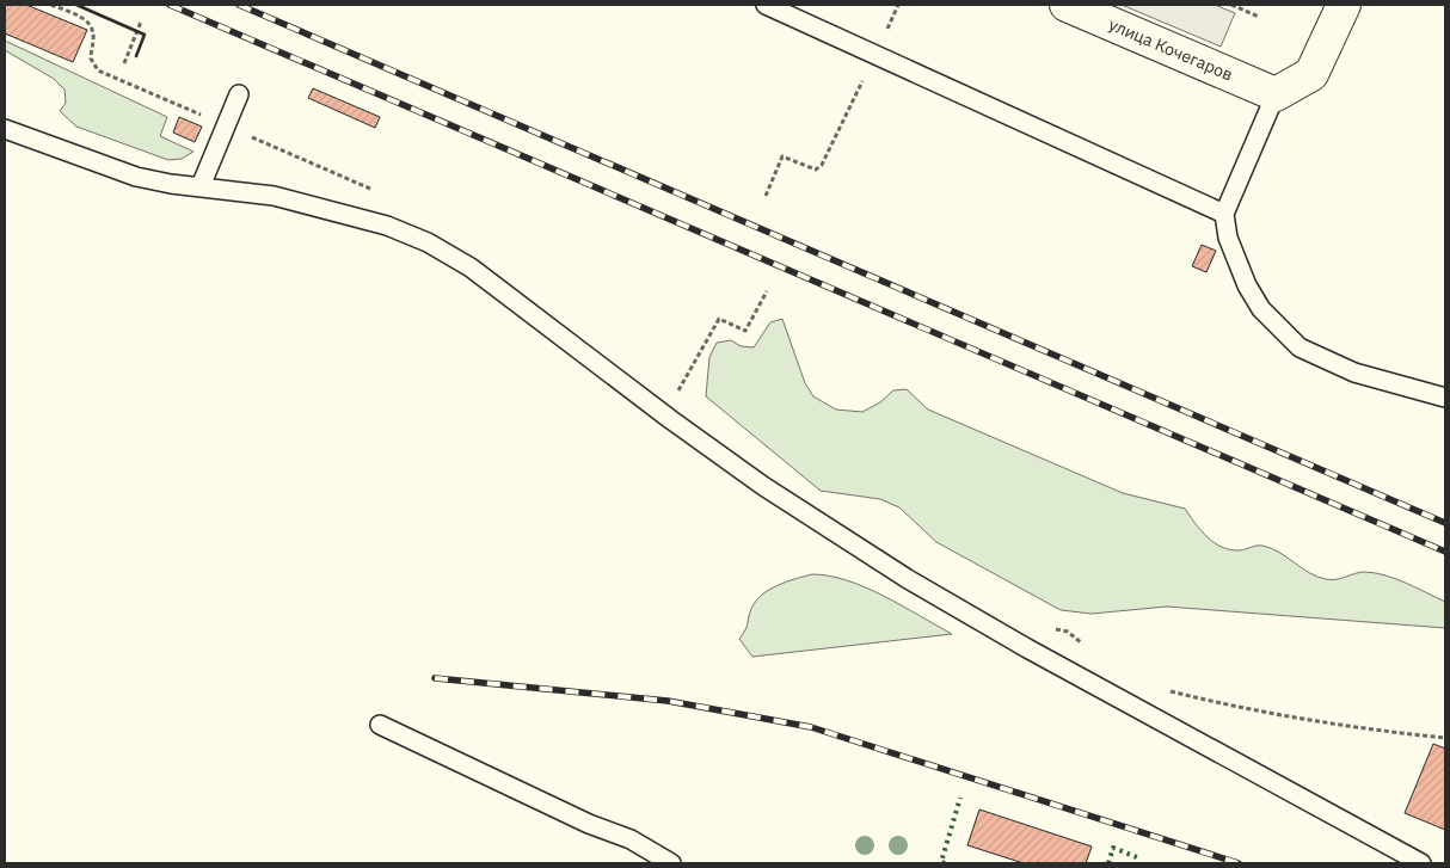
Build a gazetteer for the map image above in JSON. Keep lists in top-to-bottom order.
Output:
{
  "streets": {
    "street": ["улица Кочегаров"]
  }
}
